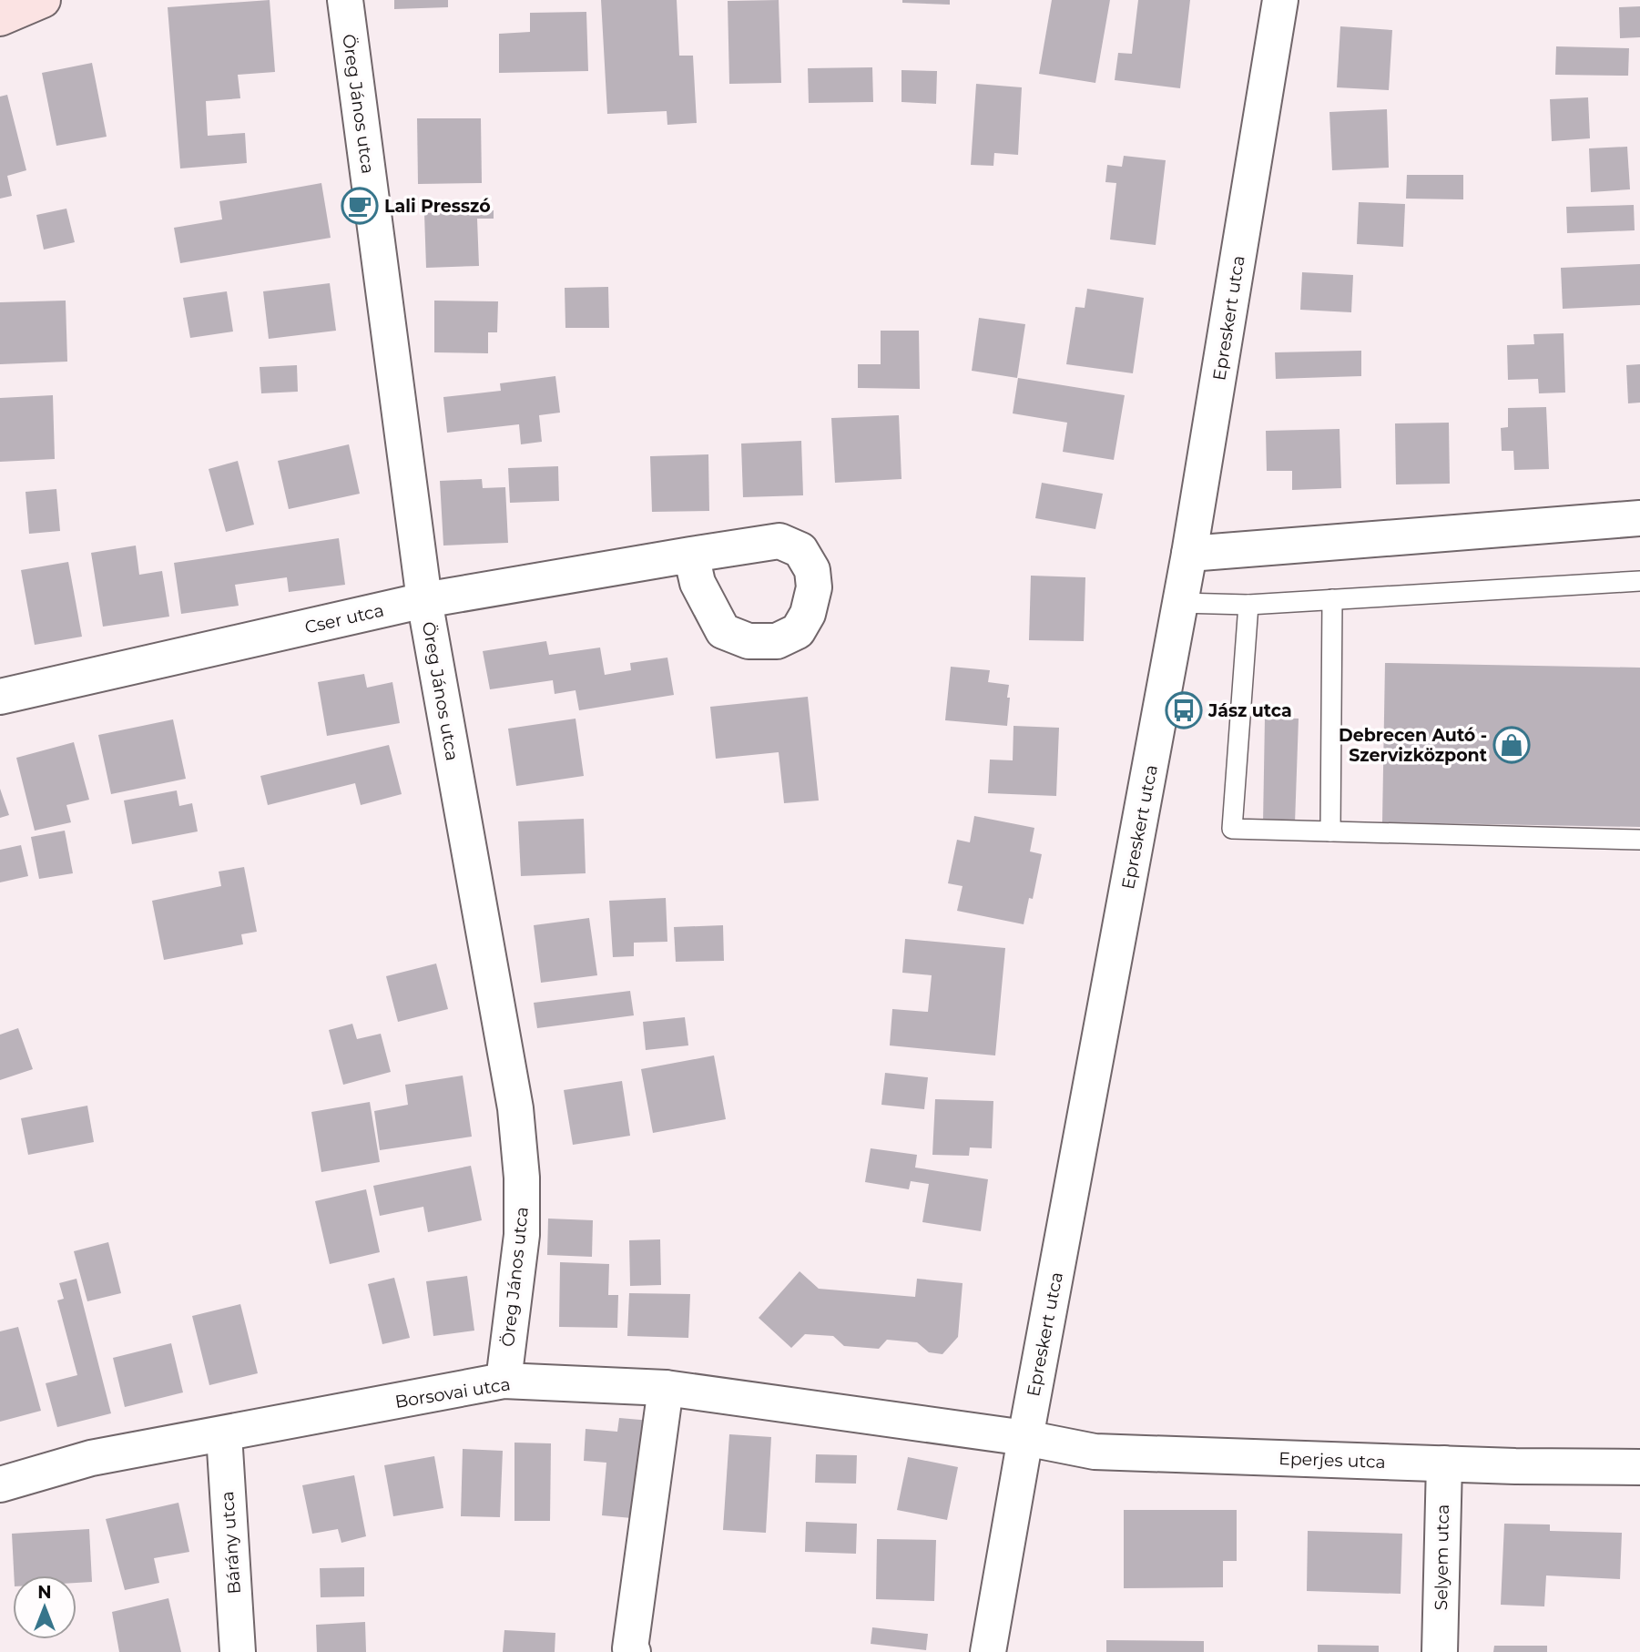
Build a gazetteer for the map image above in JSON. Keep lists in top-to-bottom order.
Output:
{
  "streets": {
    "street": [
      "Öreg János utca",
      "Epreskert utca",
      "Cser utca",
      "Borsovai utca",
      "Eperjes utca",
      "Bárány utca",
      "Selyem utca"
    ]
  },
  "crossings": [
    ["Öreg János utca", "Cser utca"],
    ["Öreg János utca", "Borsovai utca"],
    ["Epreskert utca", "Borsovai utca"],
    ["Epreskert utca", "Eperjes utca"],
    ["Borsovai utca", "Eperjes utca"],
    ["Borsovai utca", "Bárány utca"],
    ["Eperjes utca", "Selyem utca"]
  ],
  "places": {
    "cafe": ["Lali Presszó"],
    "bus stop": ["Jász utca"],
    "shop": ["Debrecen Autó - Szervizközpont"]
  },
  "north": "top"
}
